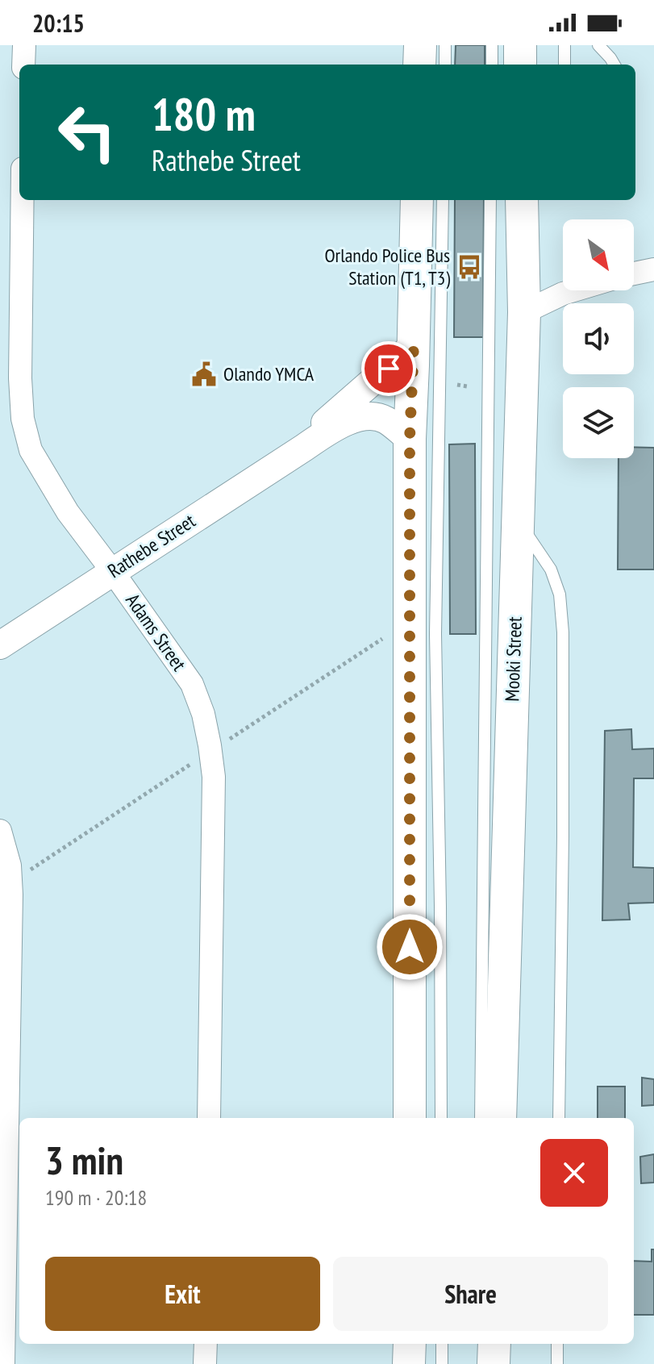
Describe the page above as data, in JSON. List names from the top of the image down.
{
  "streets": {
    "main road": ["Mooki Street"],
    "street": ["Rathebe Street", "Adams Street"]
  },
  "crossings": [
    ["Rathebe Street", "Adams Street"]
  ],
  "places": {
    "bus stop": ["Orlando Police Bus Station (T1, T3)"],
    "public building": ["Olando YMCA"]
  },
  "north": "bottom right",
  "page": {
    "status": "20:15",
    "turn": ["180 m", "Rathebe Street"],
    "heading": ["3 min", "190 m · 20:18"],
    "buttons": ["Exit", "Share"]
  }
}
